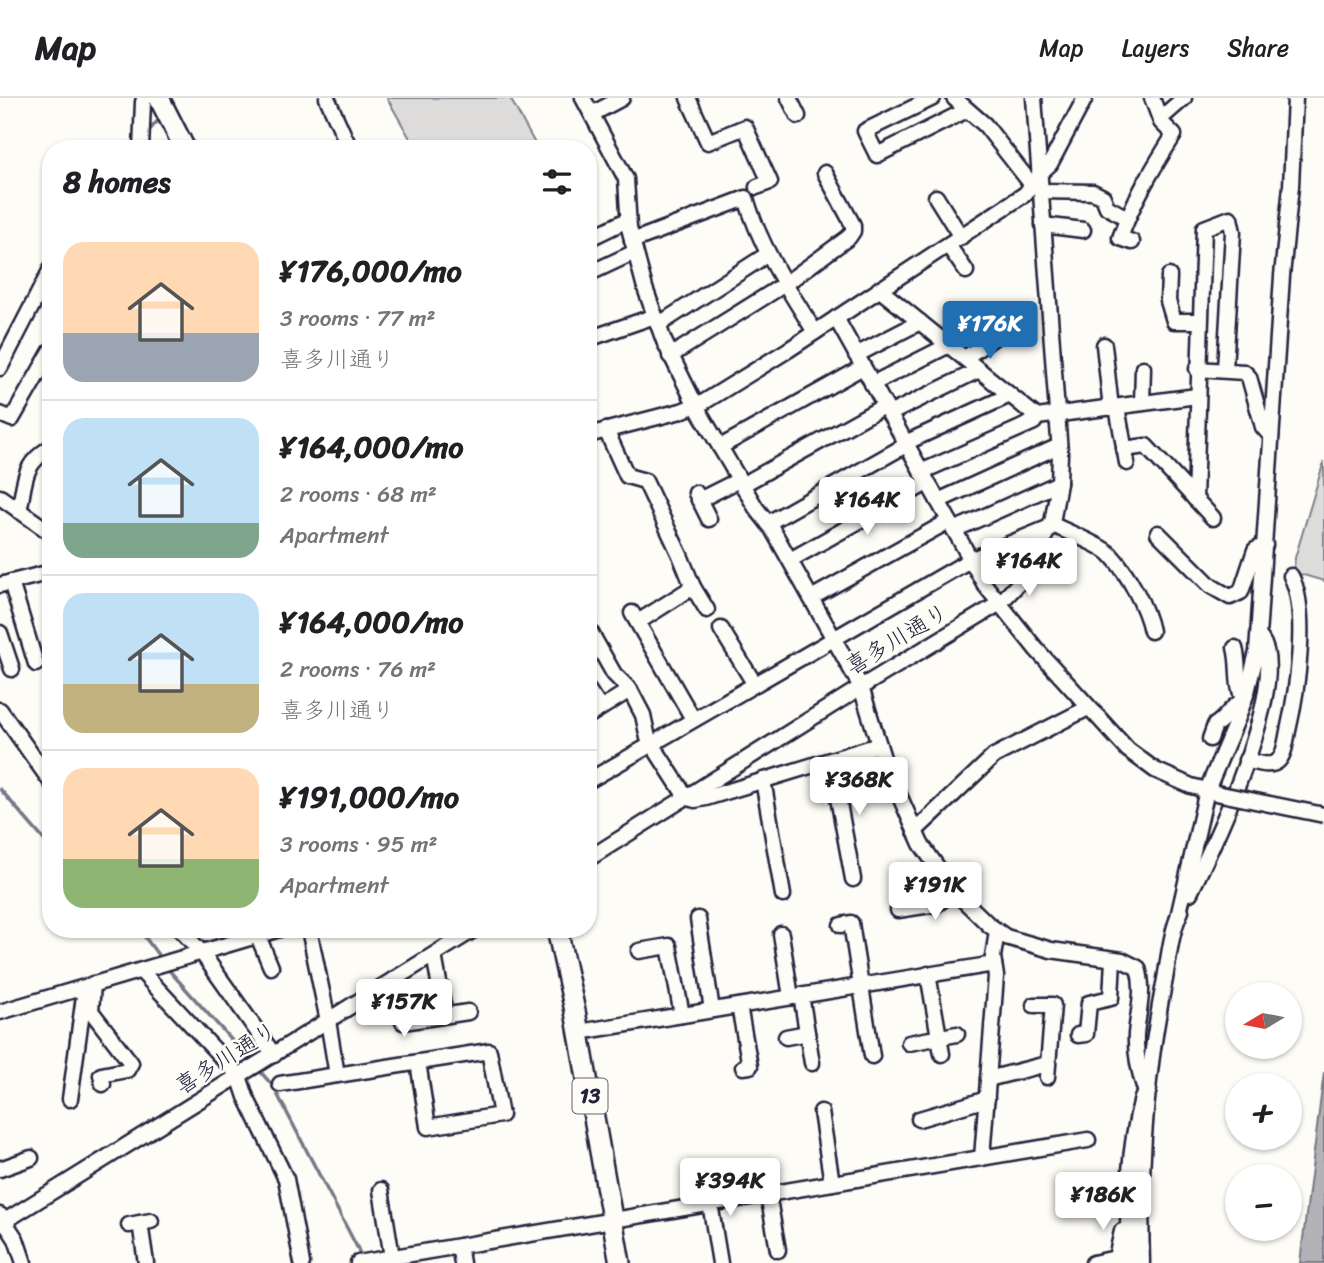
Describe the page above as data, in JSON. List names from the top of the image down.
{
  "streets": {
    "main road": ["13"],
    "street": ["喜多川通り"]
  },
  "north": "left",
  "page": {
    "header": "Map",
    "nav": ["Map", "Layers", "Share"],
    "heading": "8 homes",
    "list": [
      {
        "name": "¥176,000/mo",
        "note": "3 rooms · 77 m² · 喜多川通り"
      },
      {
        "name": "¥164,000/mo",
        "note": "2 rooms · 68 m² · Apartment"
      },
      {
        "name": "¥164,000/mo",
        "note": "2 rooms · 76 m² · 喜多川通り"
      },
      {
        "name": "¥191,000/mo",
        "note": "3 rooms · 95 m² · Apartment"
      }
    ],
    "price": [
      "¥176K",
      "¥164K",
      "¥164K",
      "¥368K",
      "¥191K",
      "¥157K",
      "¥394K",
      "¥186K"
    ],
    "map_buttons": ["+", "−"]
  }
}
